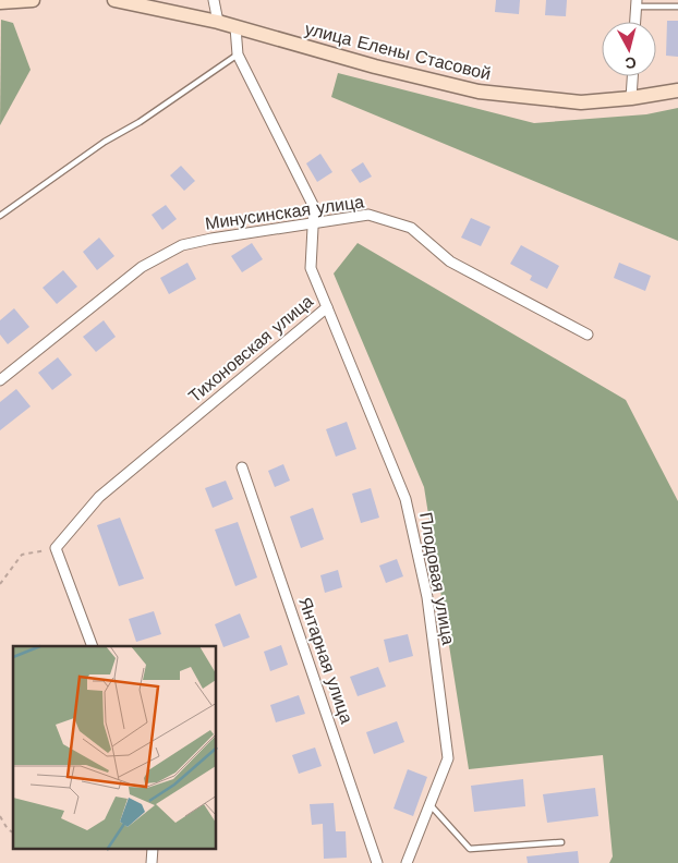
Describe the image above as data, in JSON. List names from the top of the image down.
{
  "streets": {
    "main road": ["улица Елены Стасовой"],
    "street": [
      "Минусинская улица",
      "Тихоновская улица",
      "Плодовая улица",
      "Янтарная улица"
    ]
  },
  "crossings": [
    ["улица Елены Стасовой", "Тихоновская улица"],
    ["Минусинская улица", "Тихоновская улица"],
    ["Тихоновская улица", "Плодовая улица"]
  ],
  "north": "bottom"
}
